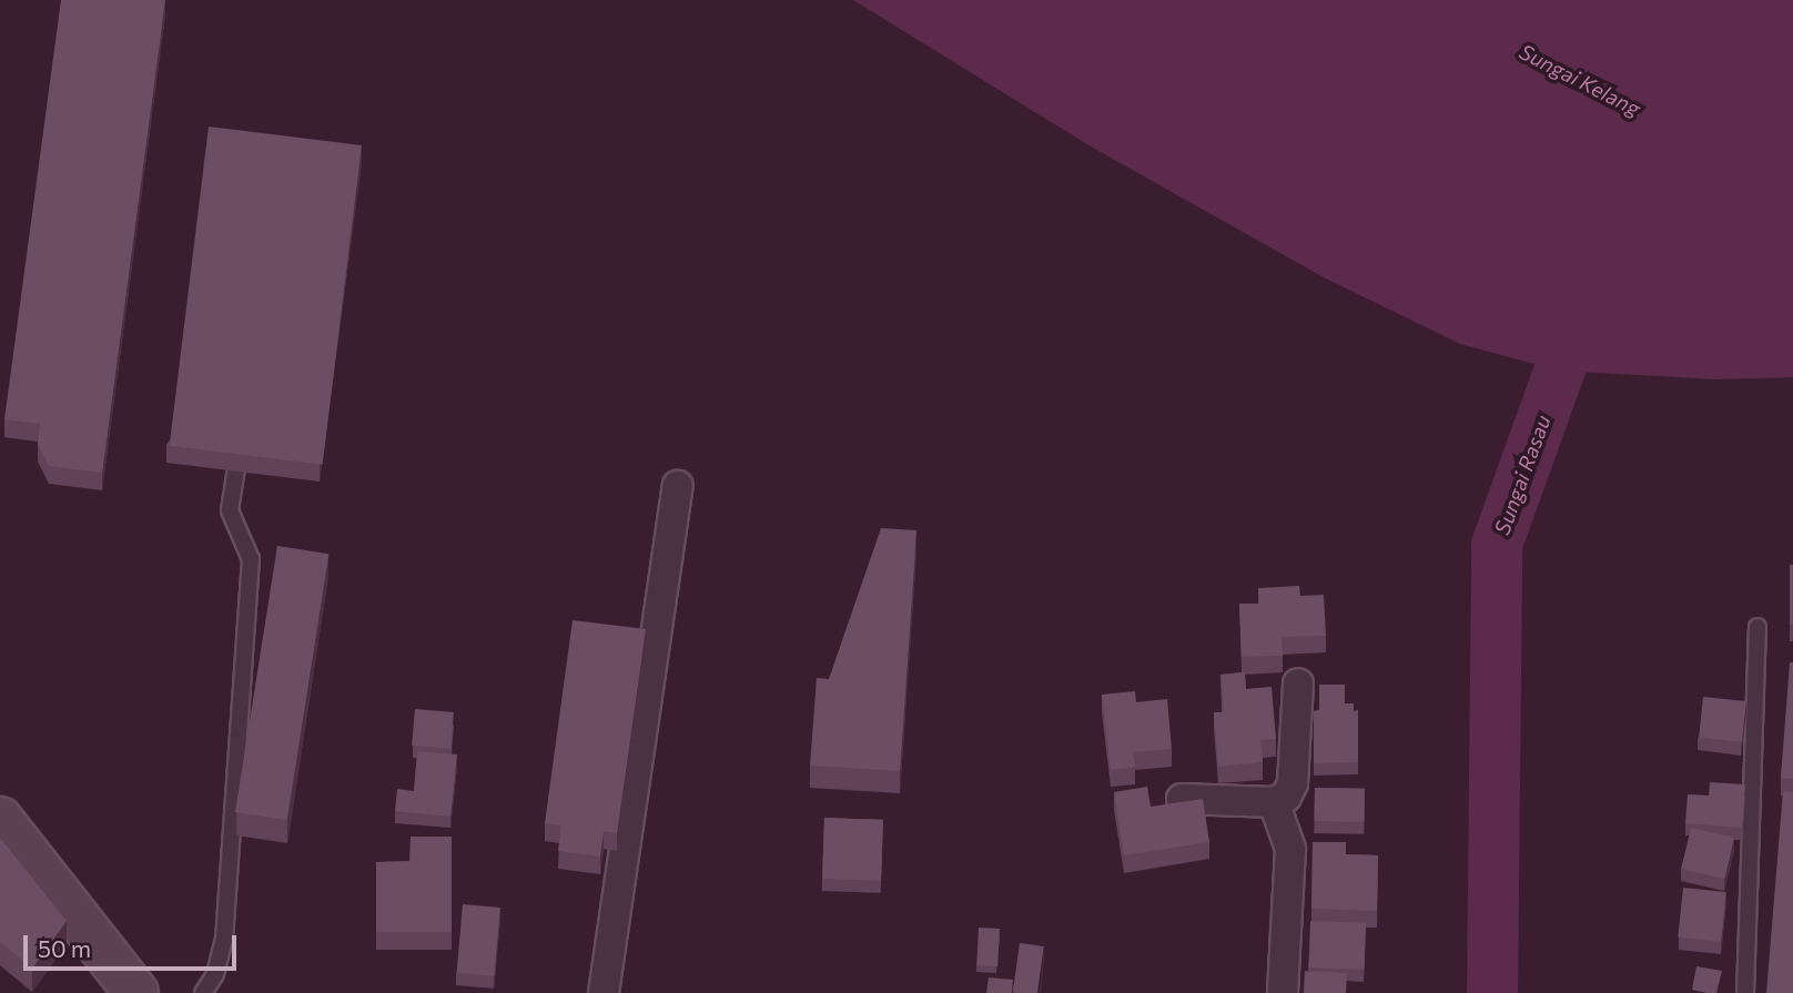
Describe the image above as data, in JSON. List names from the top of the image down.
{
  "water": ["Sungai Kelang", "Sungai Rasau"],
  "scale_bar": "50 m"
}
